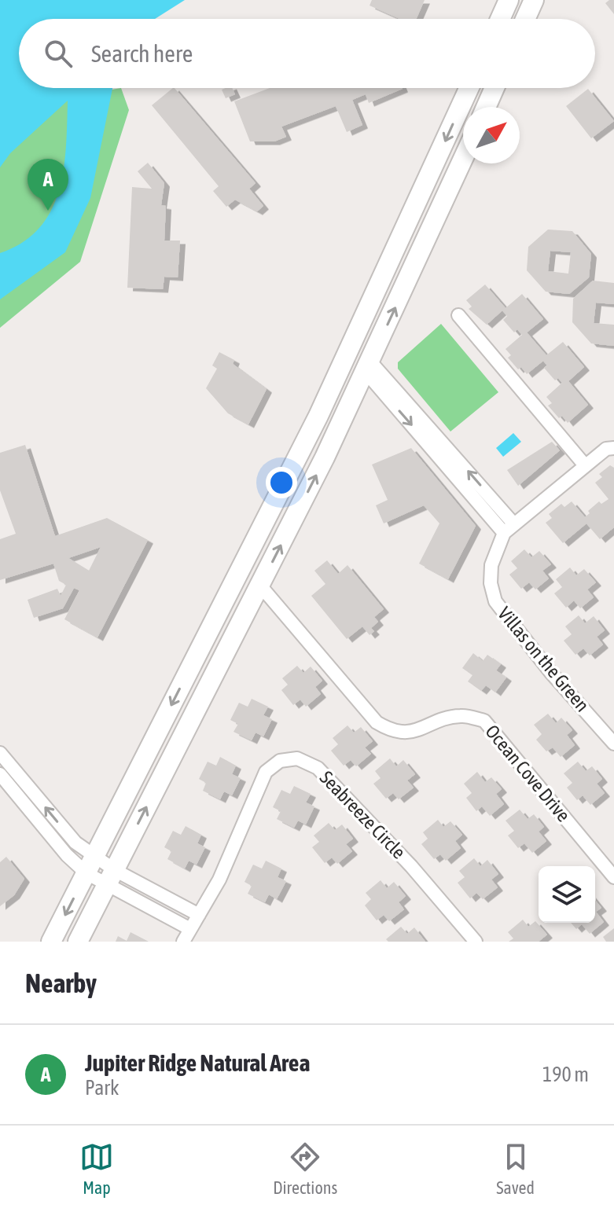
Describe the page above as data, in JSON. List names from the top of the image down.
{
  "streets": {
    "street": ["Villas on the Green", "Ocean Cove Drive", "Seabreeze Circle"]
  },
  "north": "top right",
  "page": {
    "search": "Search here",
    "pins": "A",
    "heading": "Nearby",
    "list": [
      {
        "mark": "A",
        "name": "Jupiter Ridge Natural Area",
        "note": "Park",
        "value": "190 m"
      }
    ],
    "nav": ["Map", "Directions", "Saved"]
  }
}
